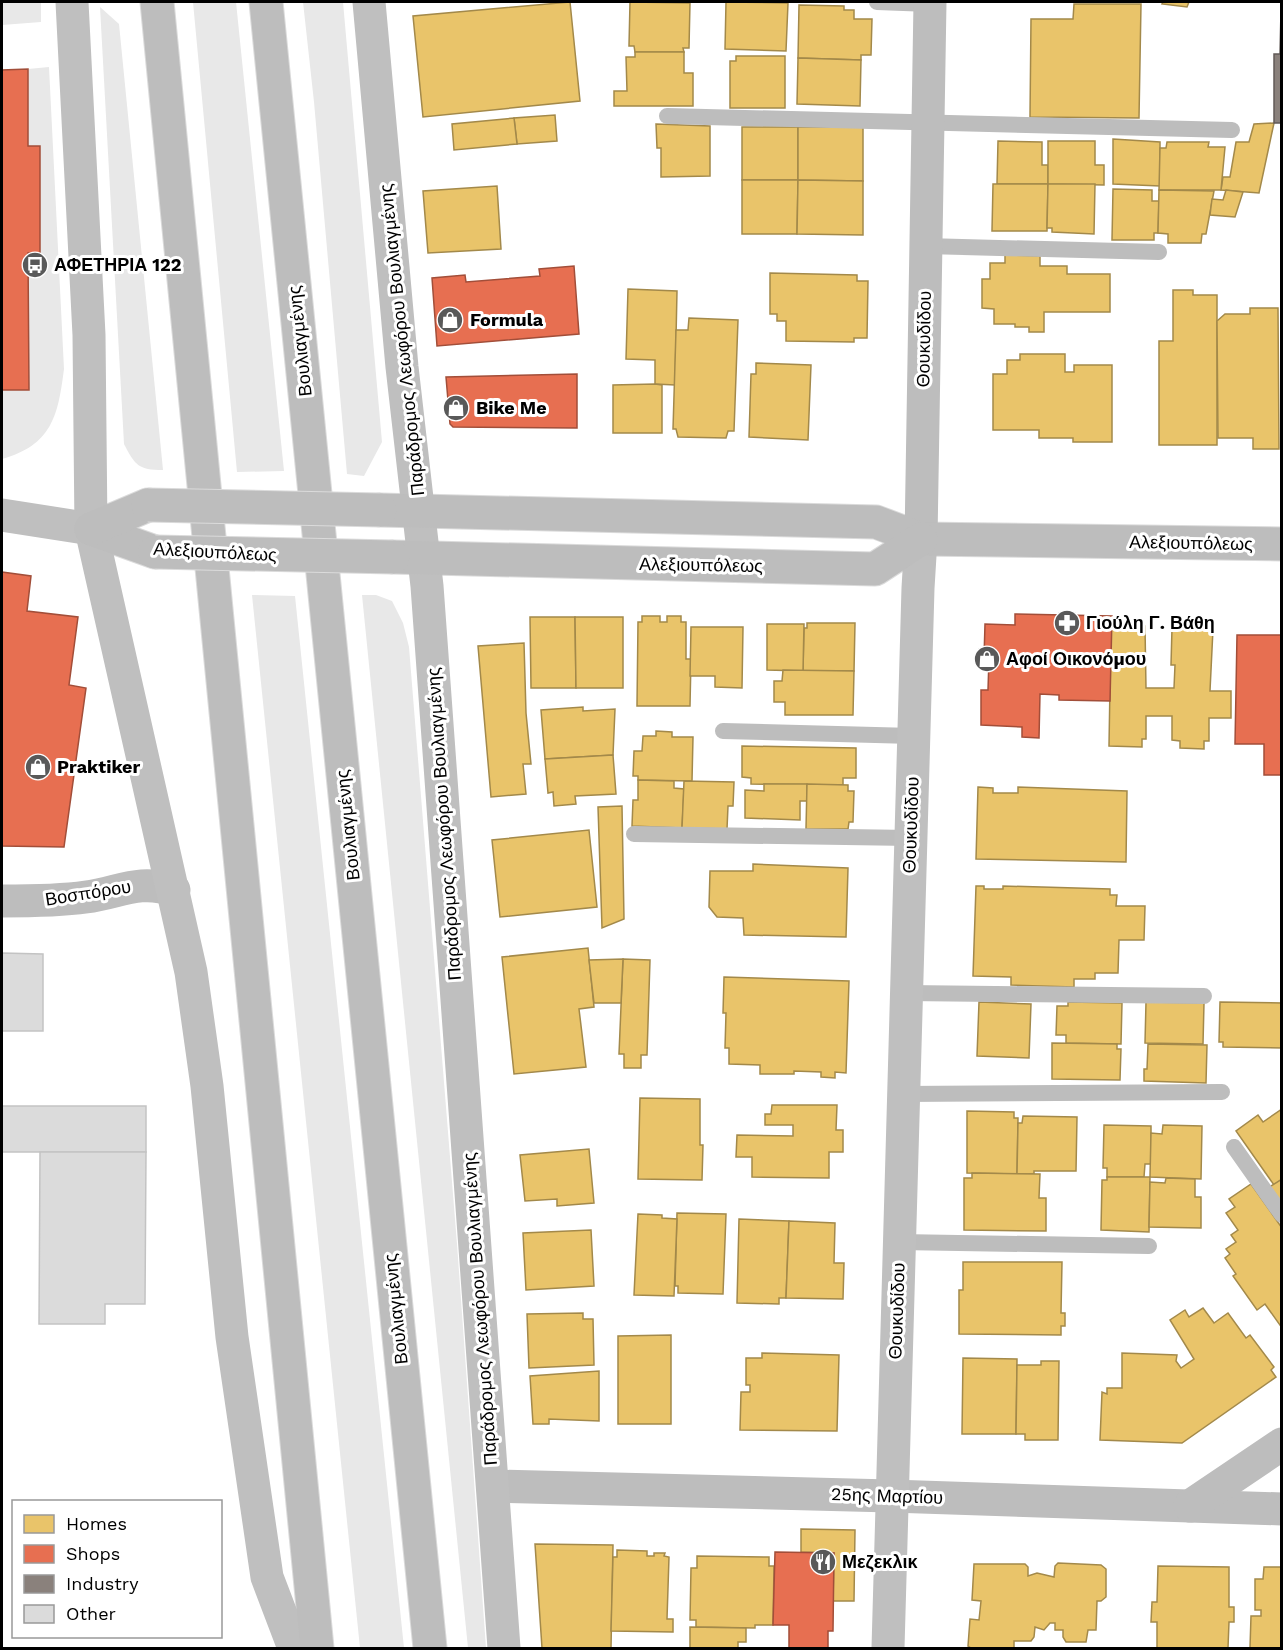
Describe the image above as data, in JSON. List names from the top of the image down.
{
  "streets": {
    "main road": [
      "Θουκυδίδου",
      "Παράδρομος Λεωφόρου Βουλιαγμένης",
      "Βουλιαγμένης",
      "Αλεξιουπόλεως",
      "Βοσπόρου",
      "25ης Μαρτίου"
    ]
  },
  "crossings": [
    ["Θουκυδίδου", "Αλεξιουπόλεως"],
    ["Θουκυδίδου", "25ης Μαρτίου"],
    ["Παράδρομος Λεωφόρου Βουλιαγμένης", "Αλεξιουπόλεως"],
    ["Παράδρομος Λεωφόρου Βουλιαγμένης", "25ης Μαρτίου"]
  ],
  "places": {
    "bus stop": ["ΑΦΕΤΗΡΙΑ 122"],
    "shop": [
      "Formula",
      "Bike Me",
      "Αφοί Οικονόμου",
      "Praktiker"
    ],
    "pharmacy": ["Γιούλη Γ. Βάθη"],
    "restaurant": ["Μεζεκλικ"]
  },
  "legend": [
    "Homes",
    "Shops",
    "Industry",
    "Other"
  ]
}
